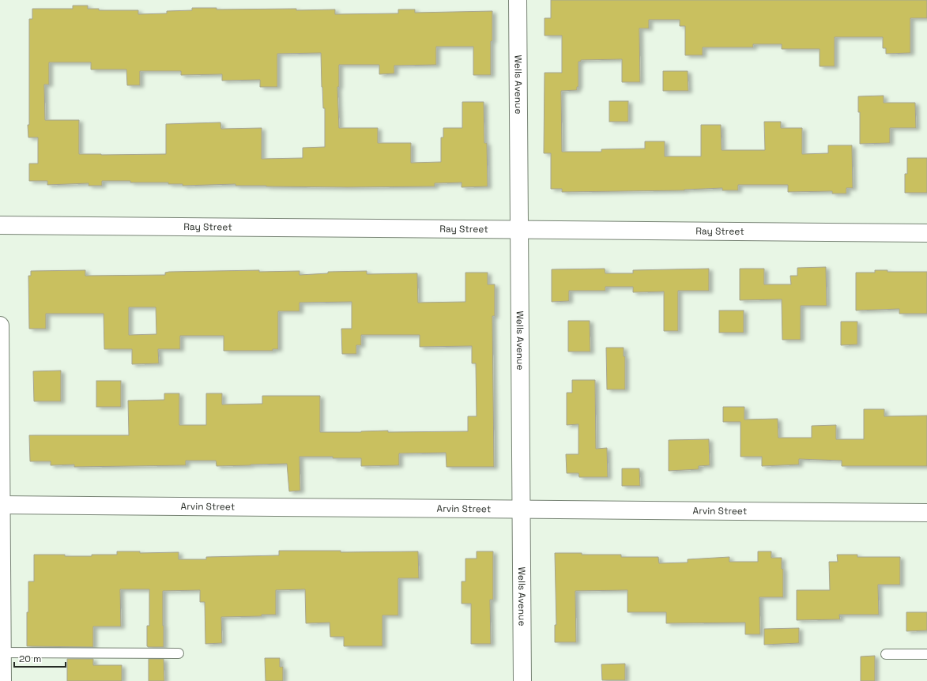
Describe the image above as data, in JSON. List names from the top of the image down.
{
  "streets": {
    "street": ["Wells Avenue", "Ray Street", "Arvin Street"]
  },
  "crossings": [
    ["Wells Avenue", "Ray Street"],
    ["Wells Avenue", "Arvin Street"]
  ],
  "scale_bar": "20 m"
}
